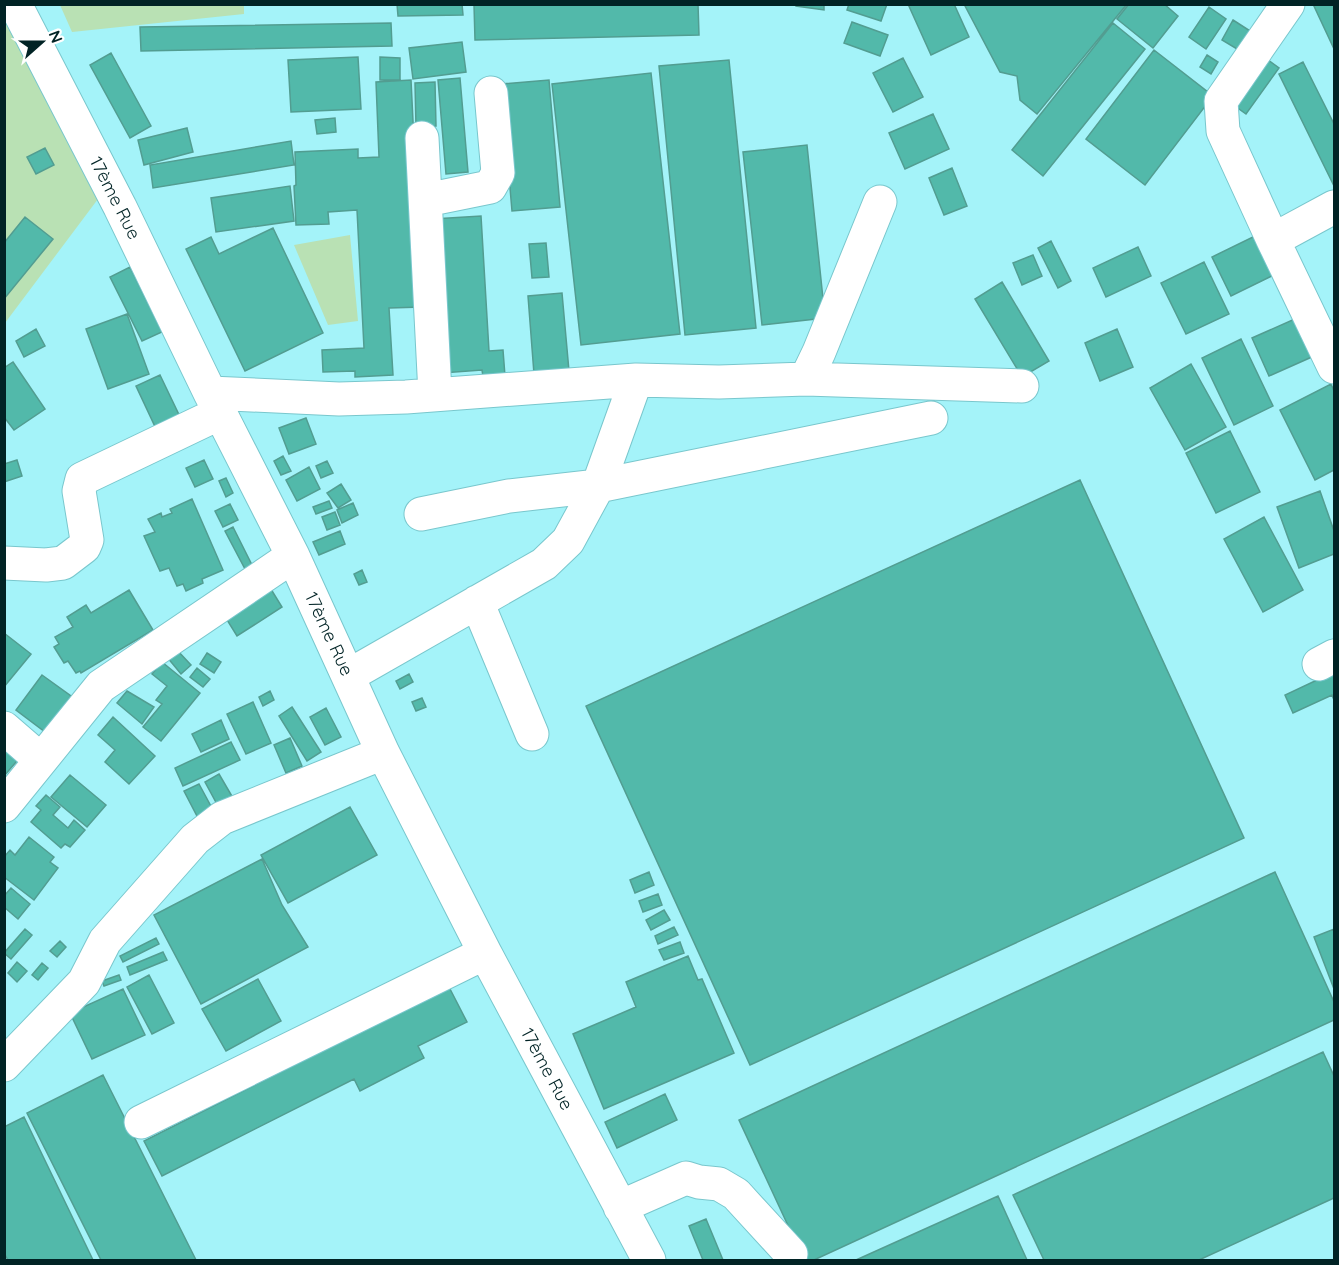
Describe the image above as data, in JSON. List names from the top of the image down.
{
  "streets": {
    "street": ["17ème Rue"]
  },
  "north": "right"
}
